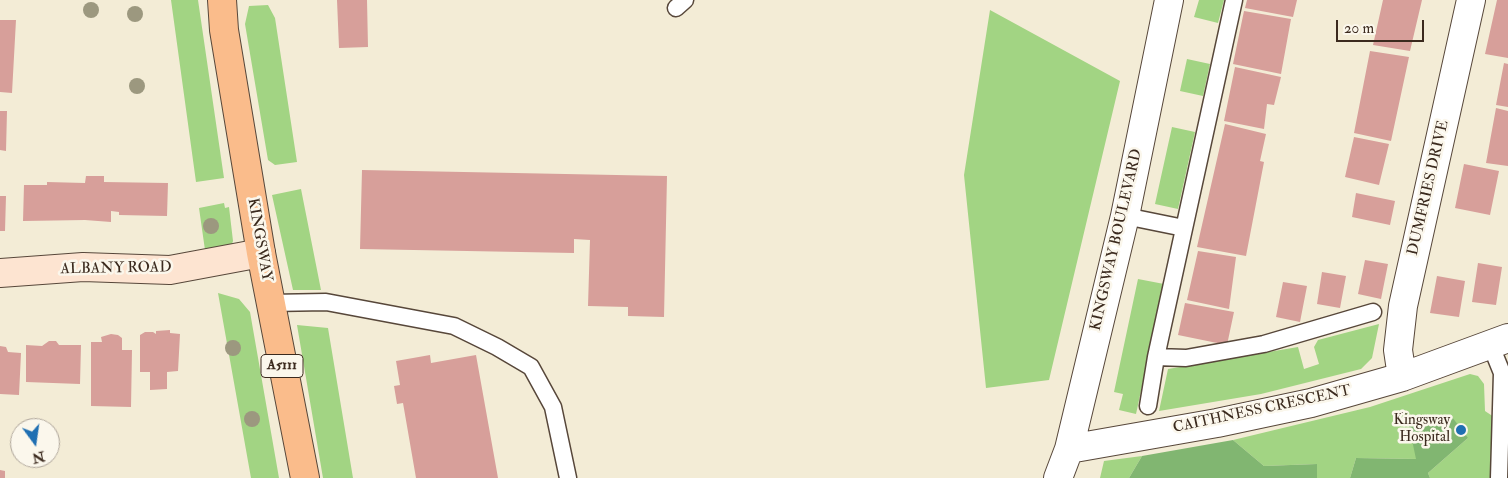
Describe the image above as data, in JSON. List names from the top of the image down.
{
  "streets": {
    "highway": ["KINGSWAY", "A5111"],
    "street": [
      "DUMFRIES DRIVE",
      "KINGSWAY BOULEVARD",
      "ALBANY ROAD",
      "CAITHNESS CRESCENT"
    ]
  },
  "crossings": [
    ["DUMFRIES DRIVE", "CAITHNESS CRESCENT"],
    ["KINGSWAY", "ALBANY ROAD"],
    ["KINGSWAY BOULEVARD", "CAITHNESS CRESCENT"]
  ],
  "places": ["Kingsway Hospital"],
  "scale_bar": "20 m",
  "north": "bottom"
}
